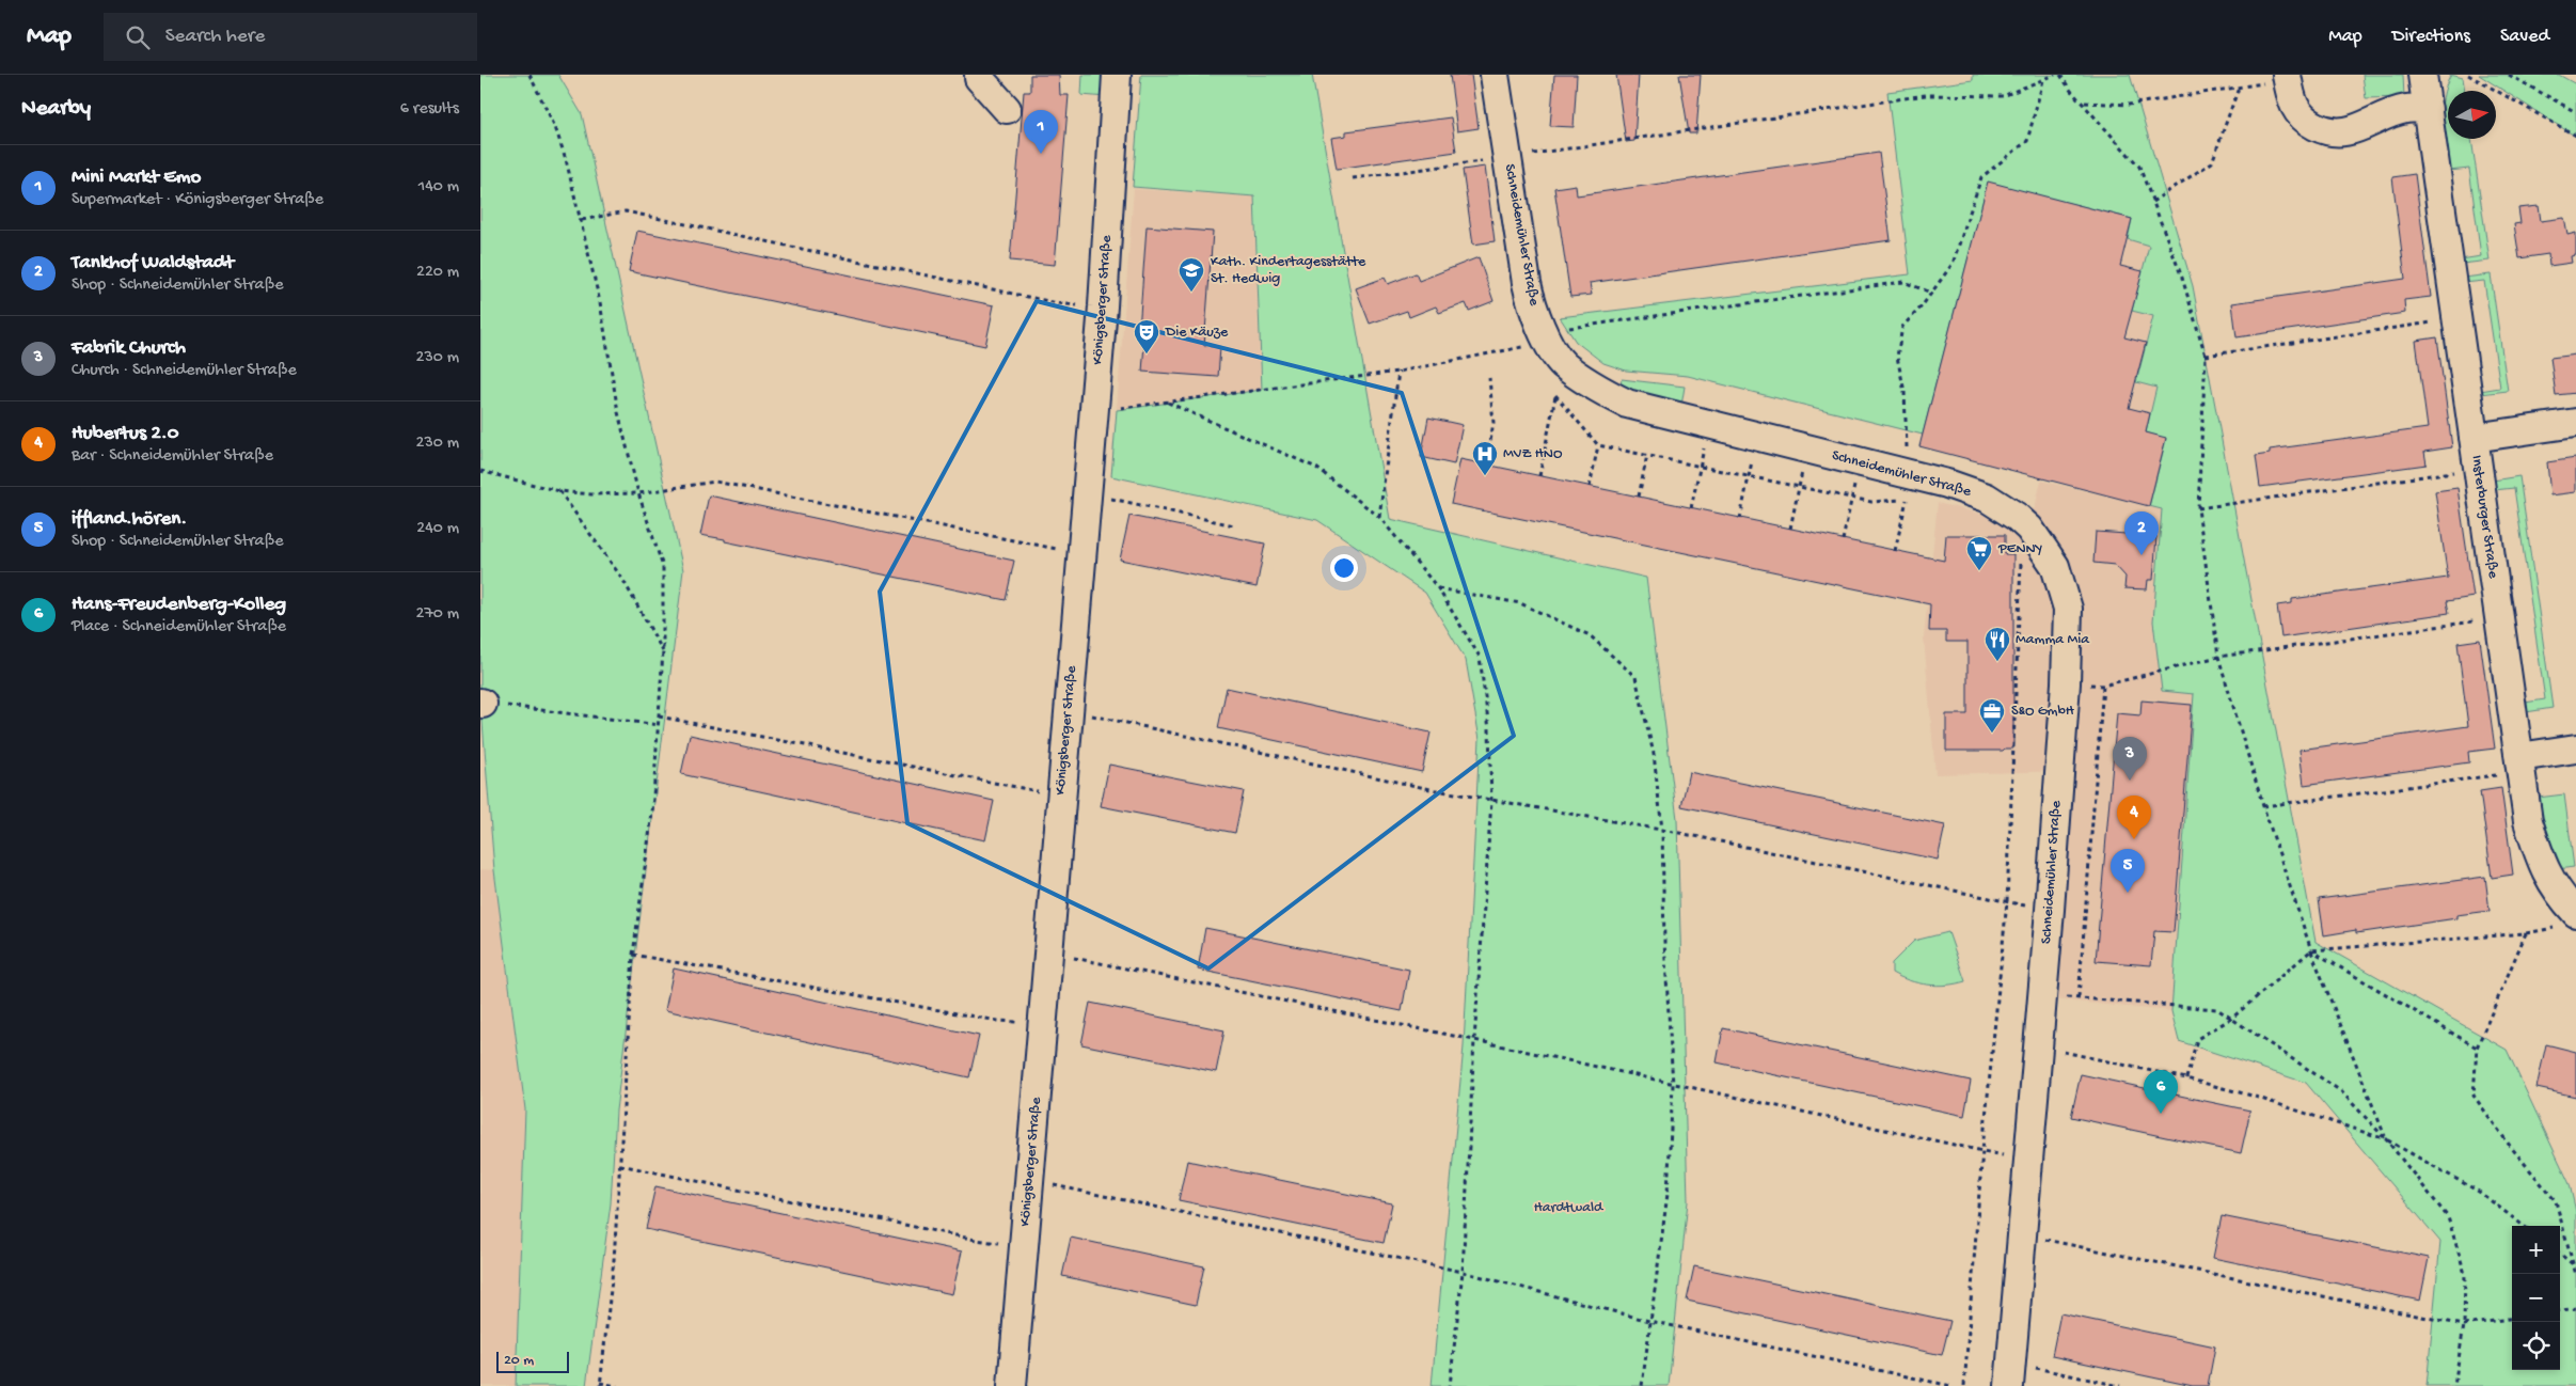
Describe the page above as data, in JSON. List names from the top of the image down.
{
  "streets": {
    "street": ["Schneidemühler Straße", "Königsberger Straße", "Insterburger Straße"]
  },
  "parks": ["Hardtwald"],
  "places": {
    "school or university": ["Kath. Kindertagesstätte St. Hedwig"],
    "theatre": ["Die Käuze"],
    "hospital": ["MVZ HNO"],
    "supermarket": ["PENNY"],
    "restaurant": ["Mamma Mia"],
    "office": ["S&O GmbH"]
  },
  "scale_bar": "20 m",
  "north": "right",
  "page": {
    "header": "Map",
    "search": "Search here",
    "nav": ["Map", "Directions", "Saved"],
    "heading": ["Nearby", "6 results"],
    "pins": [
      "1",
      "2",
      "3",
      "4",
      "5",
      "6"
    ],
    "list": [
      {
        "mark": "1",
        "name": "Mini Markt Emo",
        "note": "Supermarket · Königsberger Straße",
        "value": "140 m"
      },
      {
        "mark": "2",
        "name": "Tankhof Waldstadt",
        "note": "Shop · Schneidemühler Straße",
        "value": "220 m"
      },
      {
        "mark": "3",
        "name": "Fabrik Church",
        "note": "Church · Schneidemühler Straße",
        "value": "230 m"
      },
      {
        "mark": "4",
        "name": "Hubertus 2.0",
        "note": "Bar · Schneidemühler Straße",
        "value": "230 m"
      },
      {
        "mark": "5",
        "name": "iffland.hören.",
        "note": "Shop · Schneidemühler Straße",
        "value": "240 m"
      },
      {
        "mark": "6",
        "name": "Hans-Freudenberg-Kolleg",
        "note": "Place · Schneidemühler Straße",
        "value": "270 m"
      }
    ],
    "map_buttons": ["+", "−"],
    "scale": "20 m"
  }
}
